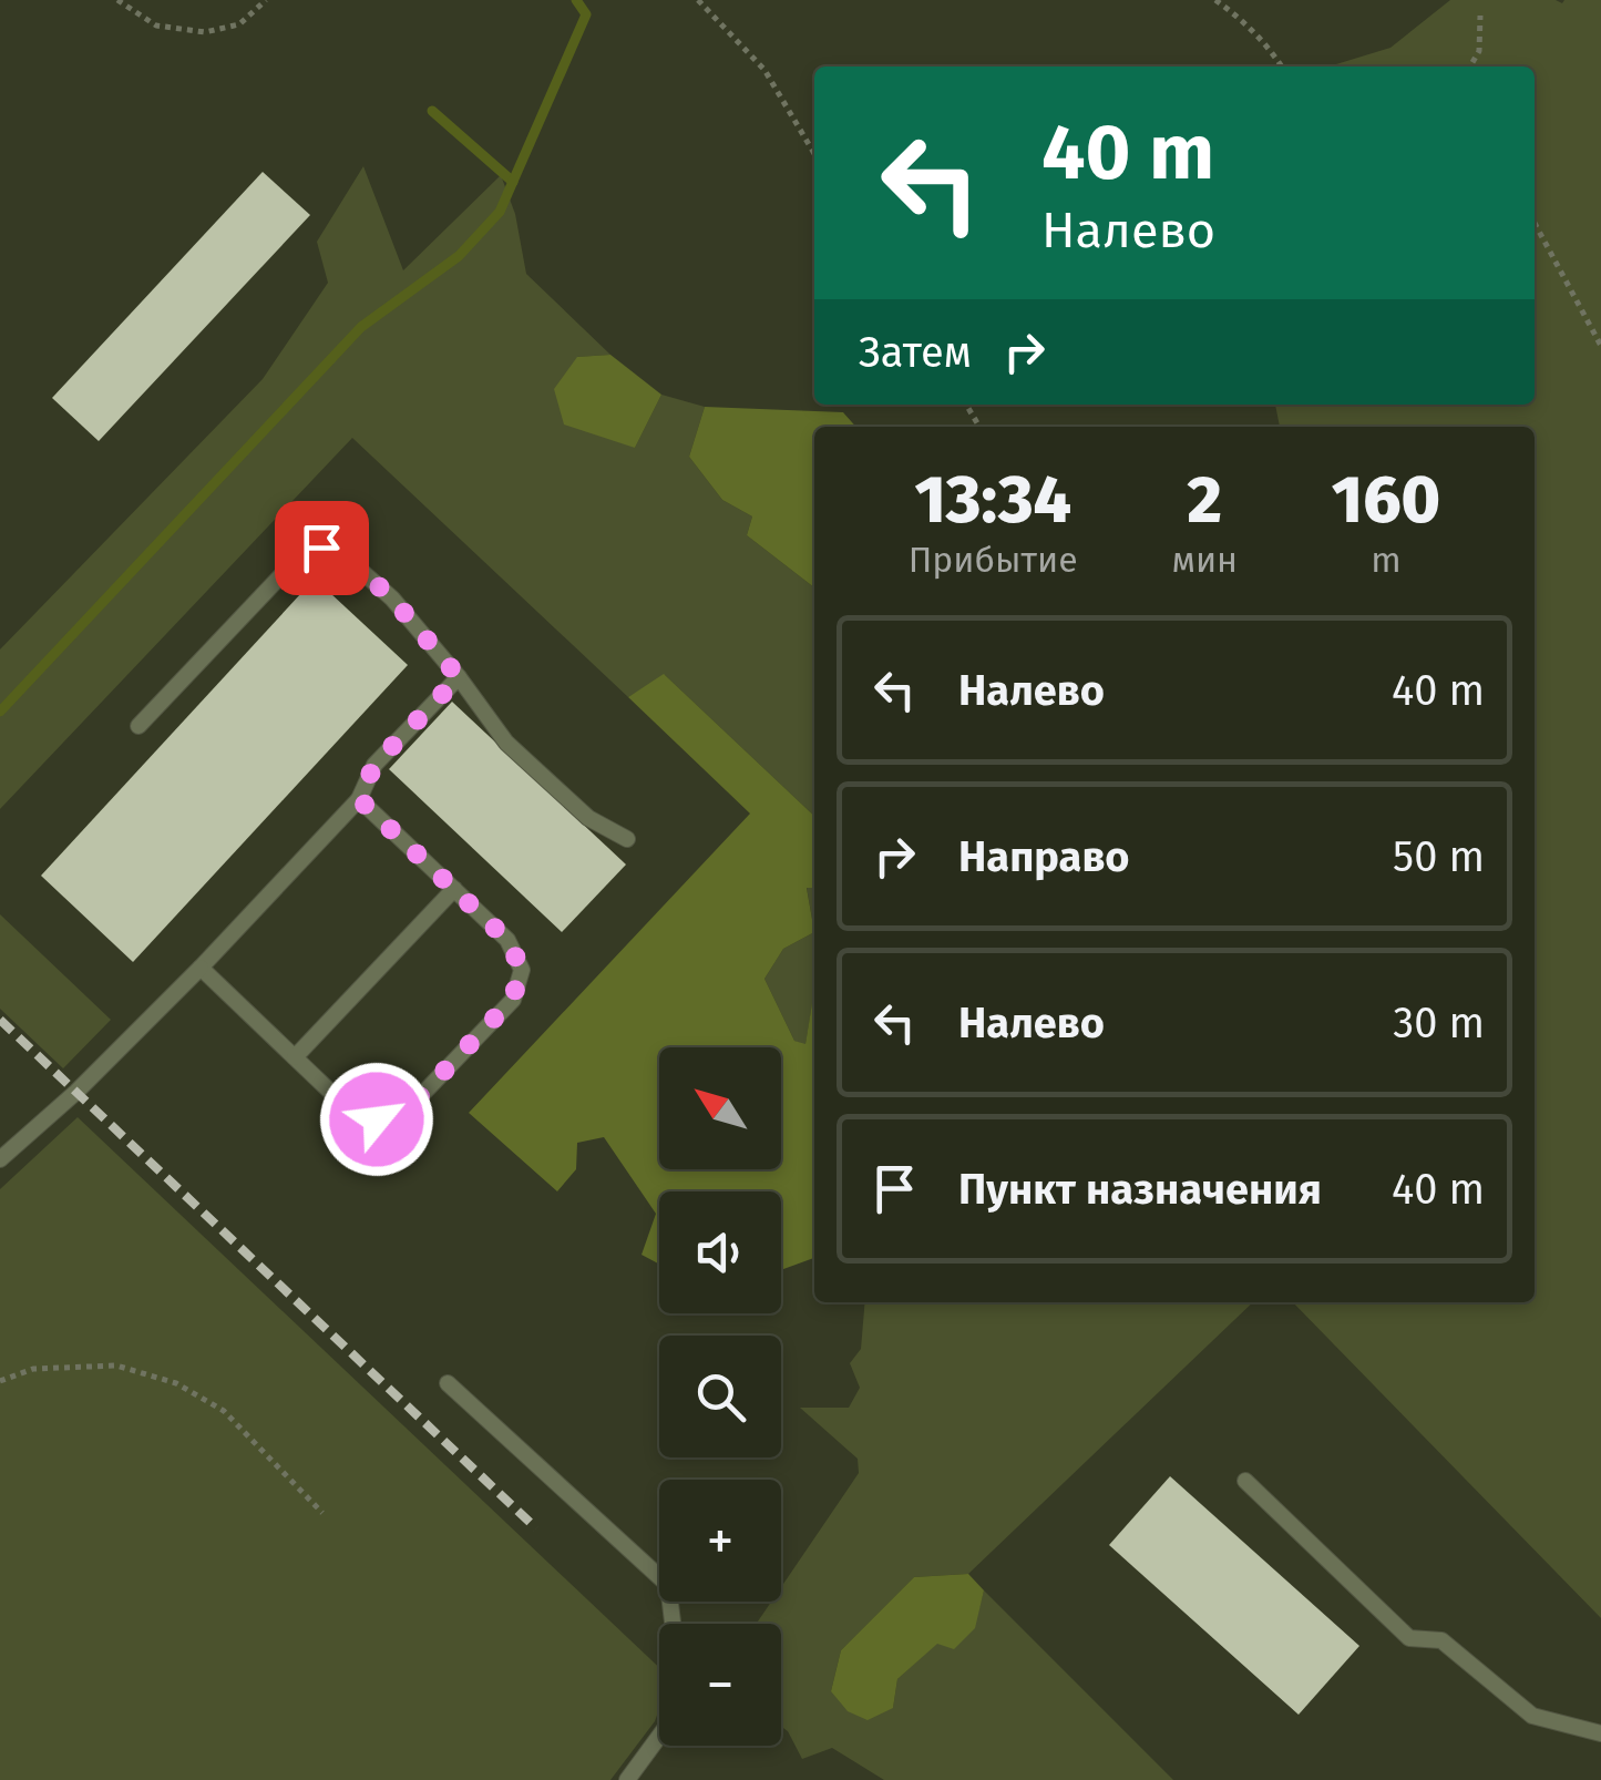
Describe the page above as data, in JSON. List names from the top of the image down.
{
  "north": "top left",
  "page": {
    "turn": ["40 m", "Налево"],
    "then": "Затем",
    "eta": [
      "13:34",
      "Прибытие",
      "2",
      "мин",
      "160",
      "m"
    ],
    "list": [
      {
        "name": "Налево",
        "value": "40 m"
      },
      {
        "name": "Направо",
        "value": "50 m"
      },
      {
        "name": "Налево",
        "value": "30 m"
      },
      {
        "name": "Пункт назначения",
        "value": "40 m"
      }
    ],
    "map_buttons": ["+", "−"]
  }
}
